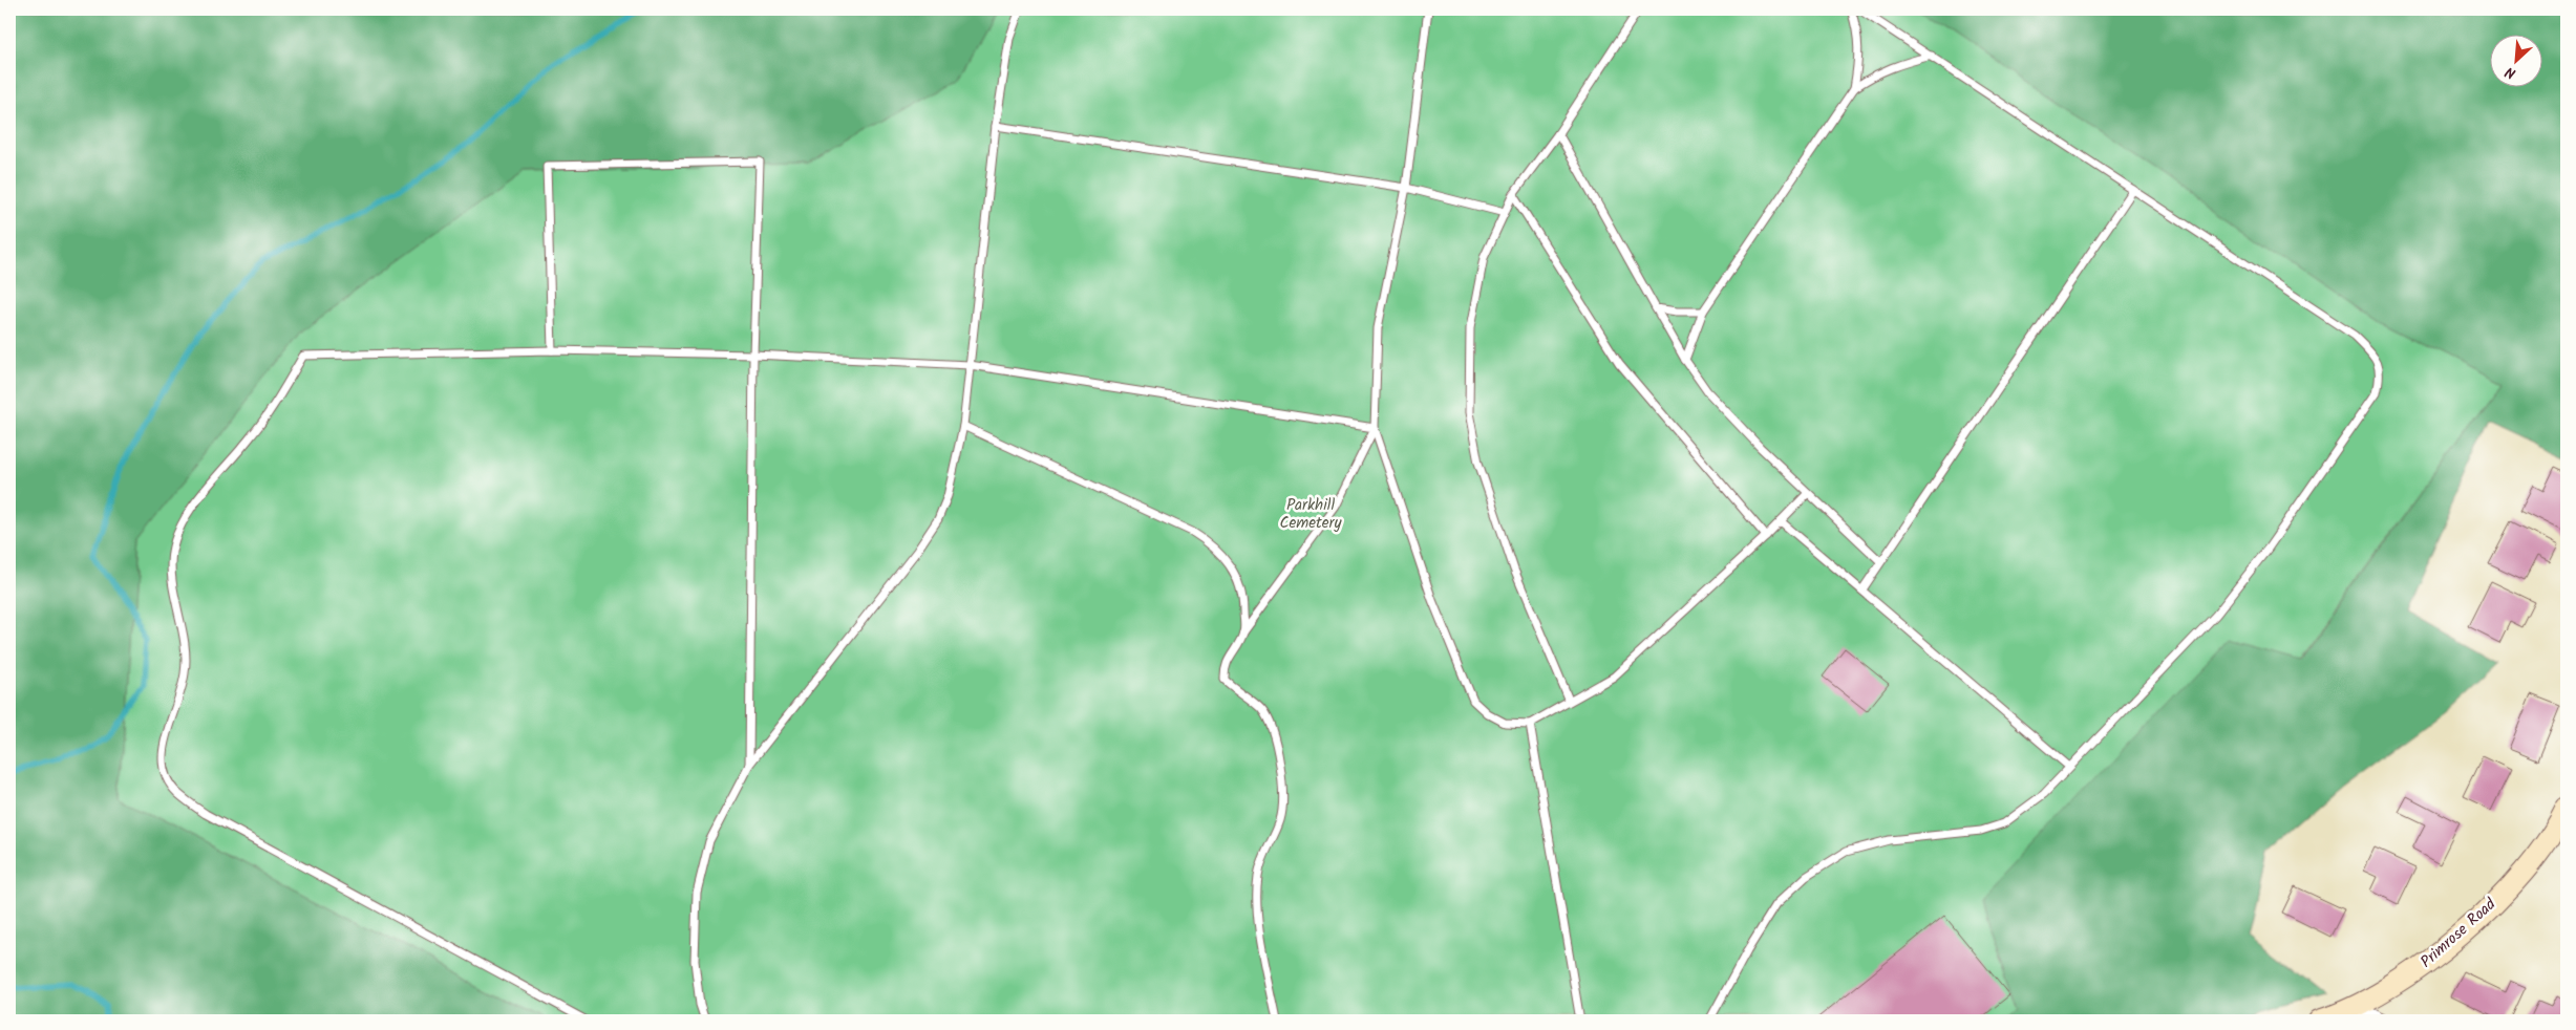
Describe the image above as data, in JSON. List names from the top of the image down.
{
  "streets": {
    "street": ["Primrose Road"]
  },
  "parks": ["Parkhill Cemetery"],
  "north": "bottom left"
}
